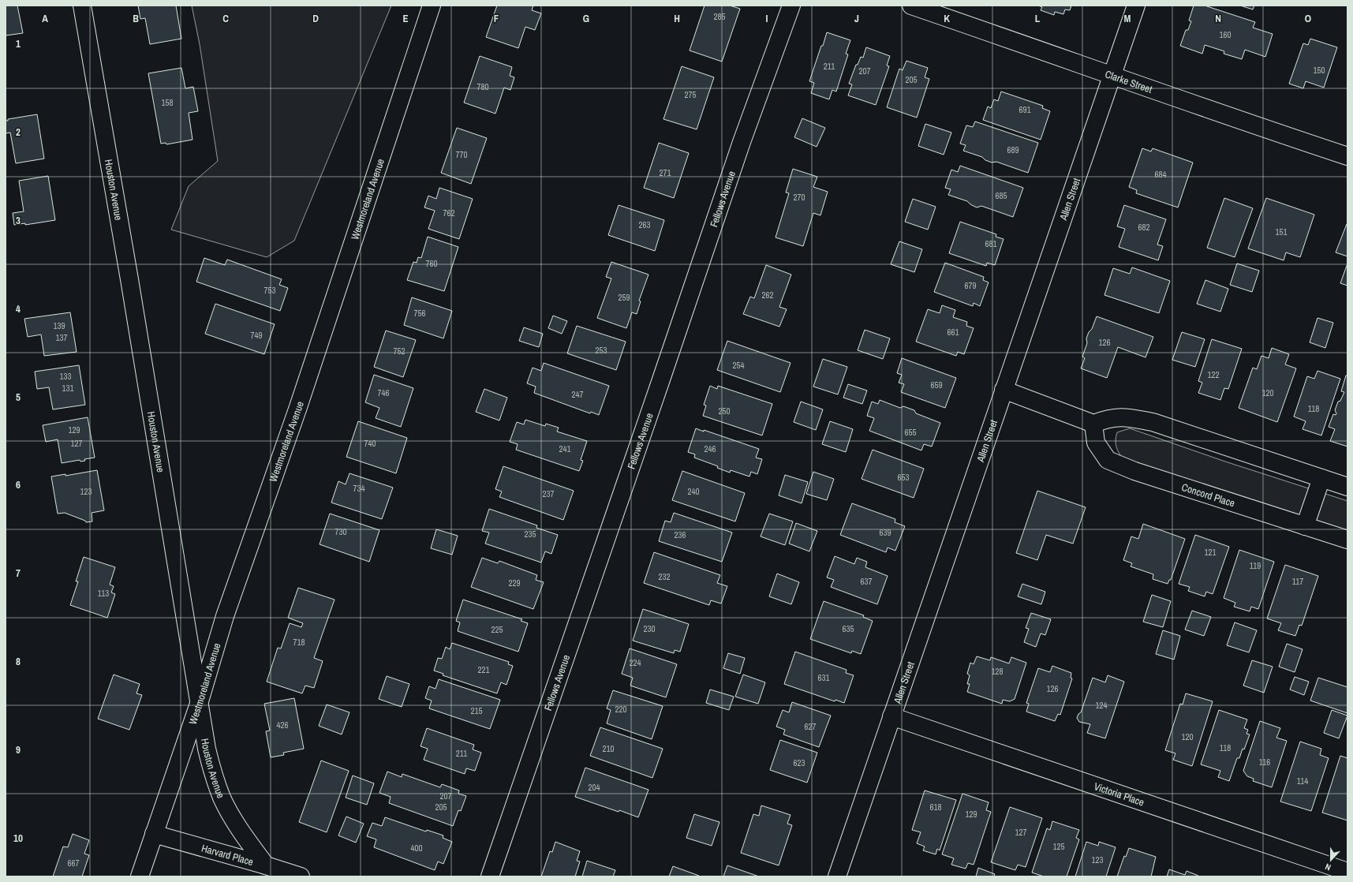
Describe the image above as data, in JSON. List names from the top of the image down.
{
  "streets": {
    "street": [
      "Clarke Street",
      "Houston Avenue",
      "Westmoreland Avenue",
      "Fellows Avenue",
      "Allen Street",
      "Concord Place",
      "Victoria Place",
      "Harvard Place"
    ]
  },
  "crossings": [
    ["Clarke Street", "Allen Street"],
    ["Houston Avenue", "Westmoreland Avenue"],
    ["Houston Avenue", "Harvard Place"],
    ["Westmoreland Avenue", "Harvard Place"],
    ["Allen Street", "Victoria Place"]
  ],
  "house_numbers": [
    "285",
    "160",
    "211",
    "150",
    "207",
    "205",
    "780",
    "275",
    "158",
    "691",
    "689",
    "770",
    "271",
    "684",
    "685",
    "270",
    "762",
    "263",
    "682",
    "151",
    "681",
    "760",
    "679",
    "753",
    "262",
    "259",
    "756",
    "139",
    "661",
    "749",
    "137",
    "126",
    "253",
    "752",
    "254",
    "122",
    "133",
    "659",
    "131",
    "746",
    "120",
    "247",
    "118",
    "250",
    "129",
    "655",
    "127",
    "740",
    "241",
    "246",
    "653",
    "734",
    "123",
    "240",
    "237",
    "730",
    "639",
    "235",
    "236",
    "121",
    "119",
    "232",
    "637",
    "117",
    "229",
    "113",
    "230",
    "635",
    "225",
    "718",
    "224",
    "221",
    "128",
    "631",
    "126",
    "124",
    "220",
    "215",
    "426",
    "627",
    "120",
    "118",
    "210",
    "211",
    "116",
    "623",
    "114",
    "204",
    "207",
    "205",
    "618",
    "129",
    "127",
    "125",
    "400",
    "123",
    "667"
  ],
  "north": "bottom",
  "grid": {
    "columns": [
      "A",
      "B",
      "C",
      "D",
      "E",
      "F",
      "G",
      "H",
      "I",
      "J",
      "K",
      "L",
      "M",
      "N",
      "O"
    ],
    "rows": [
      "1",
      "2",
      "3",
      "4",
      "5",
      "6",
      "7",
      "8",
      "9",
      "10"
    ]
  }
}
